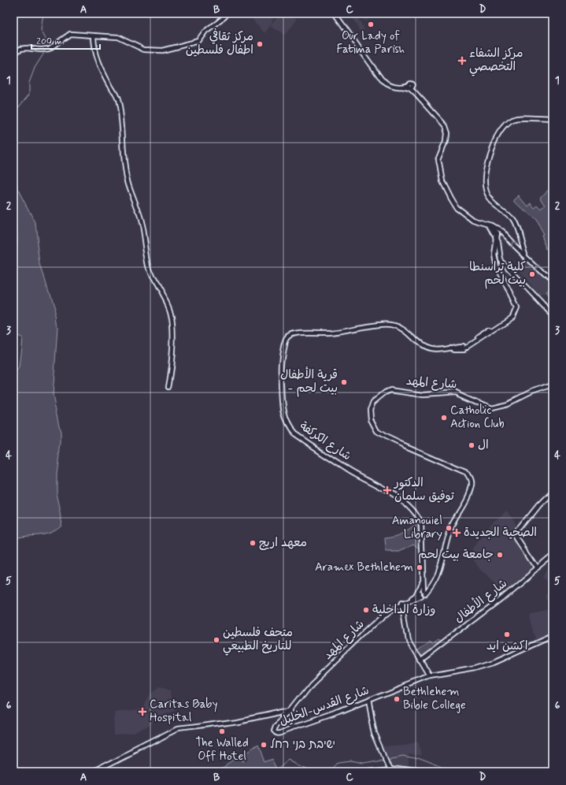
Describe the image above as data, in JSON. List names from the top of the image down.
{
  "streets": {
    "street": [
      "شارع المهد",
      "شارع الكركفة",
      "شارع الأطفال",
      "شارع القدس-الخليل"
    ]
  },
  "crossings": [
    ["شارع المهد", "شارع الكركفة"],
    ["شارع المهد", "شارع القدس-الخليل"]
  ],
  "places": {
    "other": [
      "Our Lady of Fatima Parish",
      "مركز ثقافي اطفال فلسطين",
      "كلية تراسنطا بيت لحم",
      "قرية الأطفال - بيت لحم",
      "Catholic Action Club",
      "ال",
      "Amanouiel Library",
      "معهد اريج",
      "جامعة بيت لحم",
      "Aramex Bethlehem",
      "وزارة الداخلية",
      "اكشن ايد",
      "متحف فلسطين للتاريخ الطبيعي",
      "Bethlehem Bible College",
      "The Walled Off Hotel",
      "ישיבת בני רחל"
    ],
    "health": [
      "مركز الشفاء التخصصي",
      "الدكتور توفيق سلمان",
      "الصحية الجديدة",
      "Caritas Baby Hospital"
    ]
  },
  "scale_bar": "200 m",
  "grid": {
    "columns": [
      "A",
      "B",
      "C",
      "D"
    ],
    "rows": [
      "1",
      "2",
      "3",
      "4",
      "5",
      "6"
    ]
  }
}
